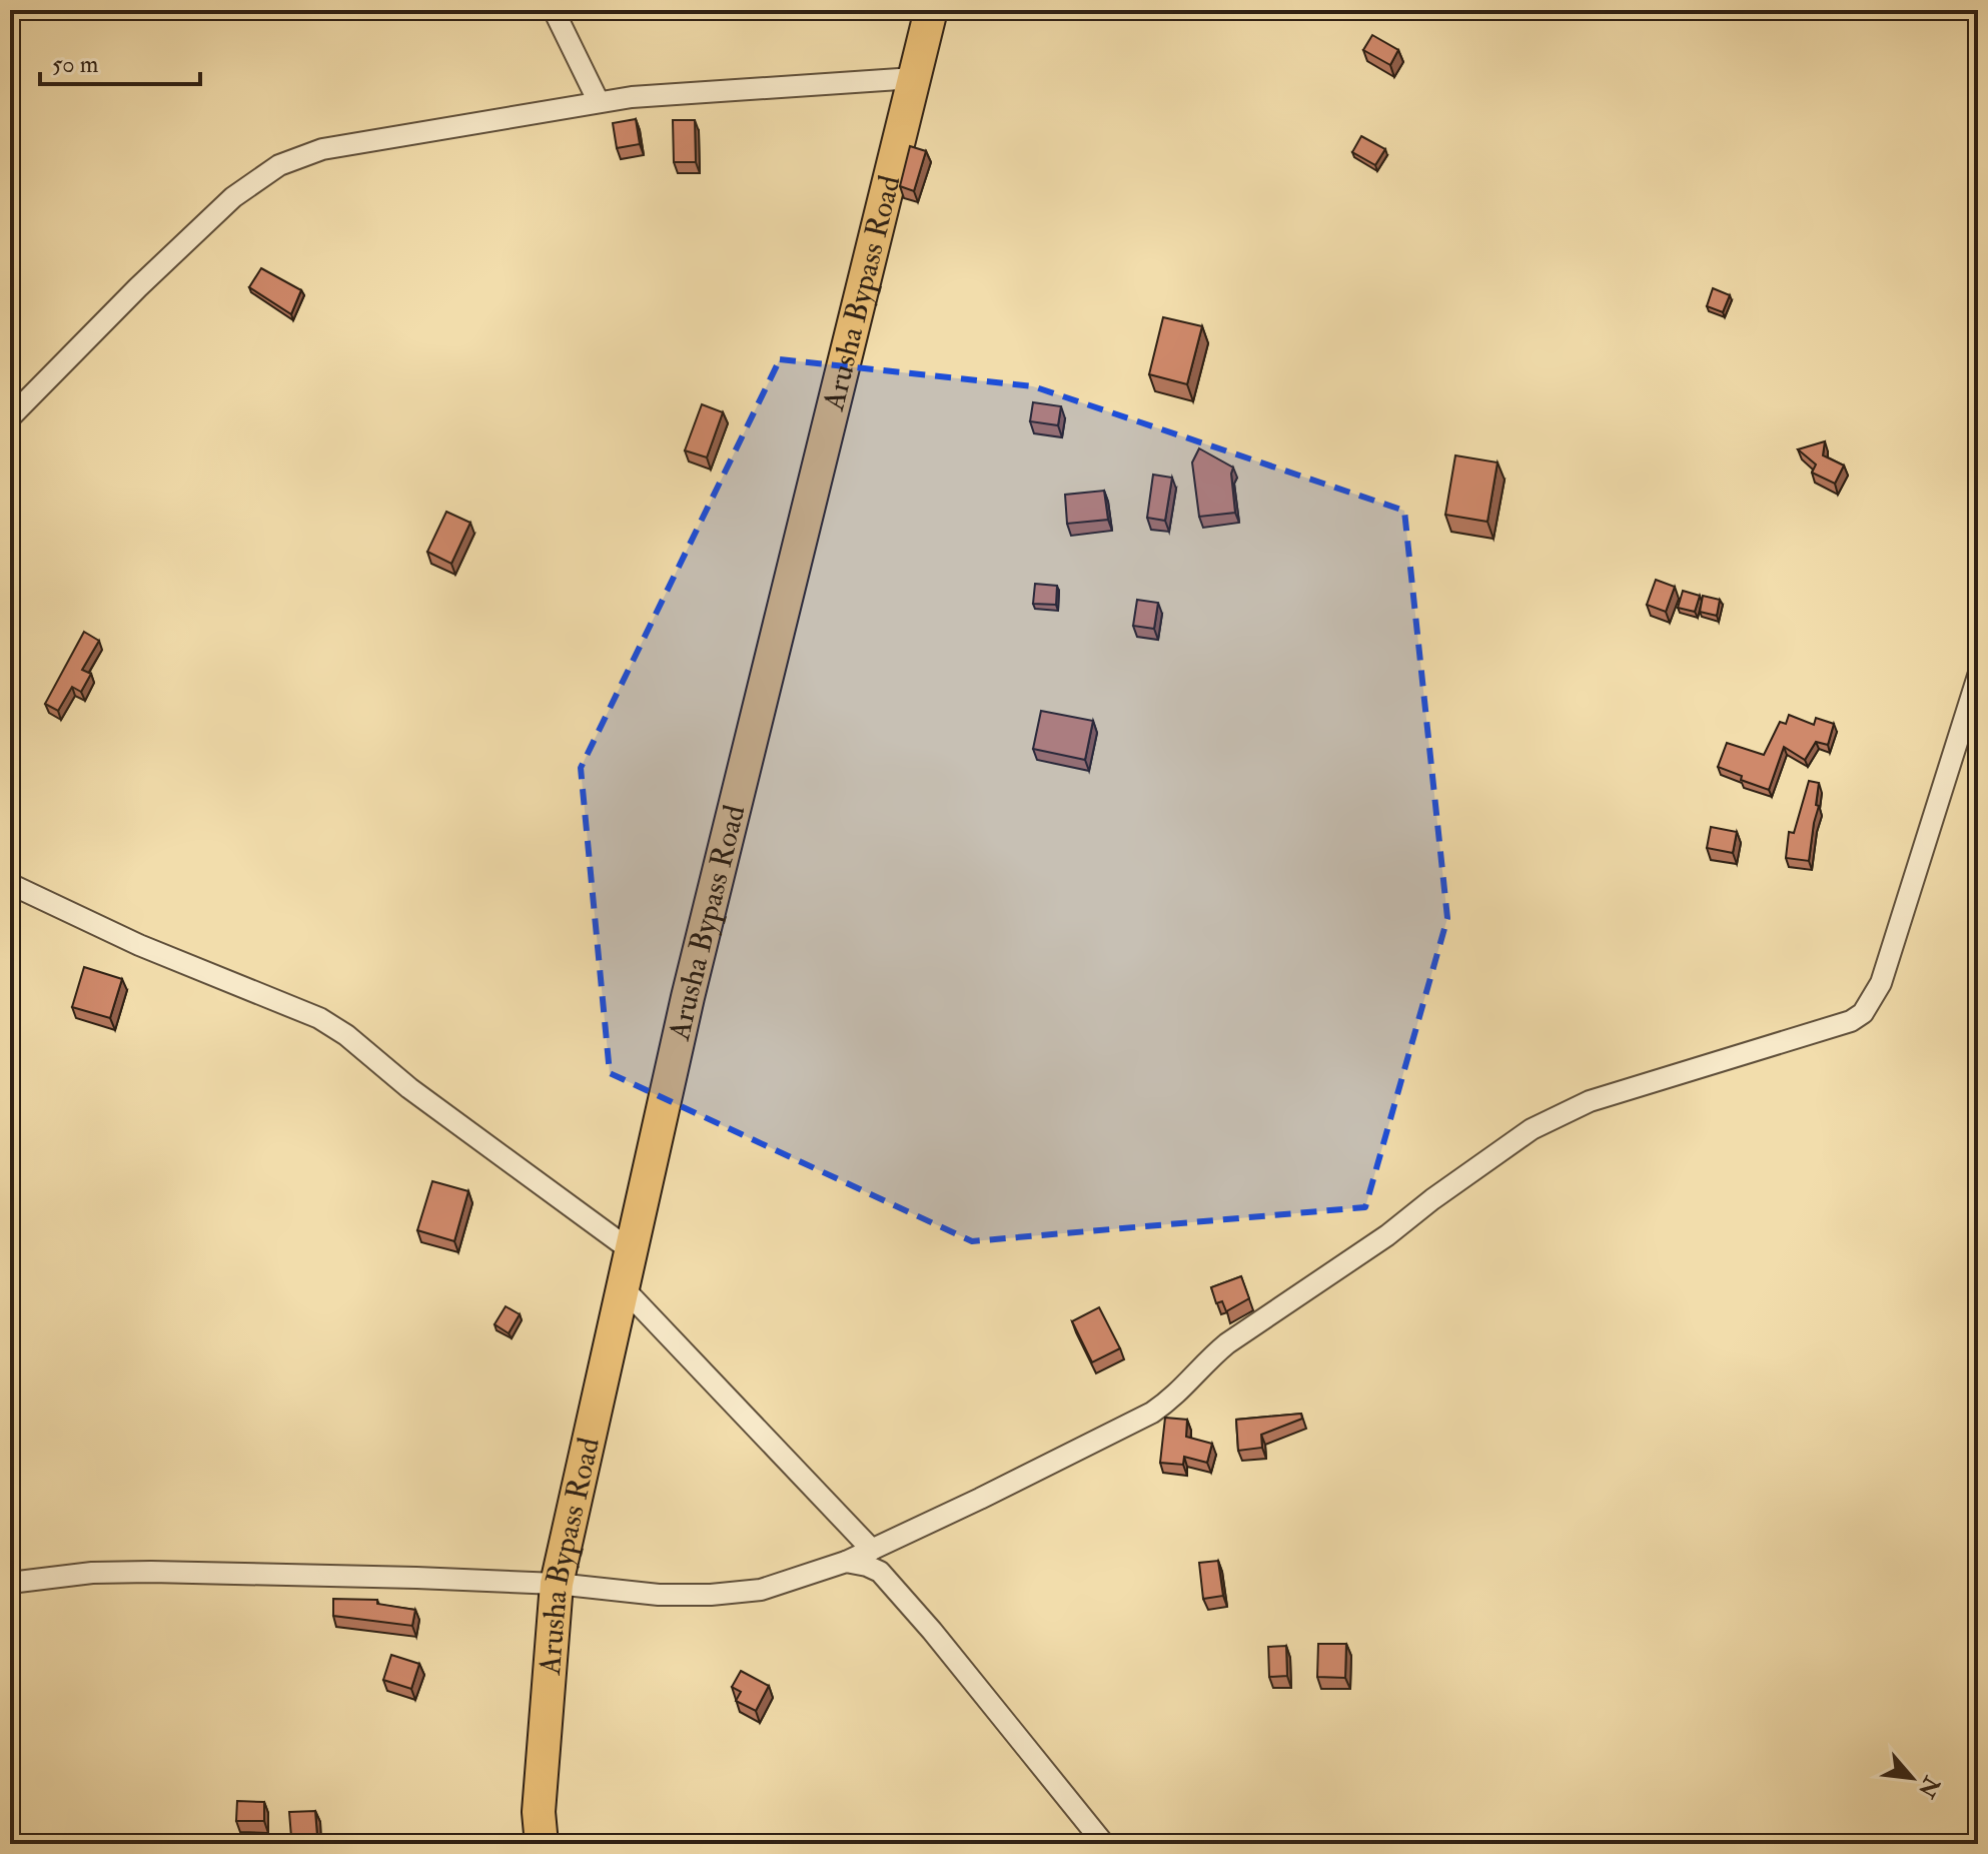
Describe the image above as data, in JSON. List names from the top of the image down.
{
  "streets": {
    "main road": ["Arusha Bypass Road"]
  },
  "scale_bar": "50 m",
  "north": "bottom right"
}
